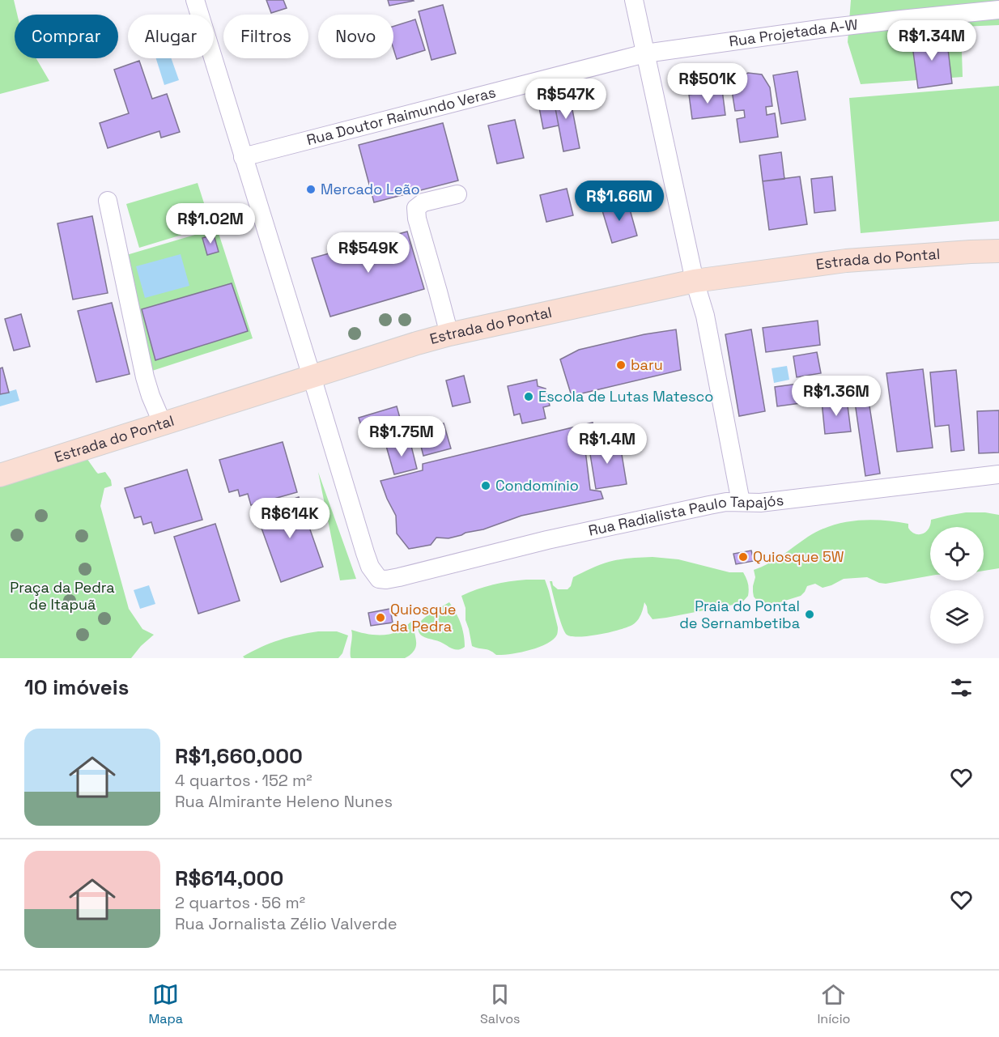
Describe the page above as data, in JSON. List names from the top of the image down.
{
  "streets": {
    "main road": ["Estrada do Pontal"],
    "street": ["Rua Projetada A-W", "Rua Doutor Raimundo Veras", "Rua Radialista Paulo Tapajós"]
  },
  "crossings": [
    ["Rua Projetada A-W", "Rua Doutor Raimundo Veras"],
    ["Estrada do Pontal", "Rua Radialista Paulo Tapajós"]
  ],
  "parks": ["Praça da Pedra de Itapuã"],
  "places": [
    "Mercado Leão",
    "baru",
    "Escola de Lutas Matesco",
    "Condomínio",
    "Quiosque 5W",
    "Praia do Pontal de Sernambetiba",
    "Quiosque da Pedra"
  ],
  "page": {
    "chip": [
      "Comprar",
      "Alugar",
      "Filtros",
      "Novo"
    ],
    "price": [
      "R$1.34M",
      "R$501K",
      "R$547K",
      "R$1.66M",
      "R$1.02M",
      "R$549K",
      "R$1.36M",
      "R$1.75M",
      "R$1.4M",
      "R$614K"
    ],
    "heading": "10 imóveis",
    "list": [
      {
        "name": "R$1,660,000",
        "note": "4 quartos · 152 m² · Rua Almirante Heleno Nunes"
      },
      {
        "name": "R$614,000",
        "note": "2 quartos · 56 m² · Rua Jornalista Zélio Valverde"
      }
    ],
    "tabs": ["Mapa", "Salvos", "Início"]
  }
}
